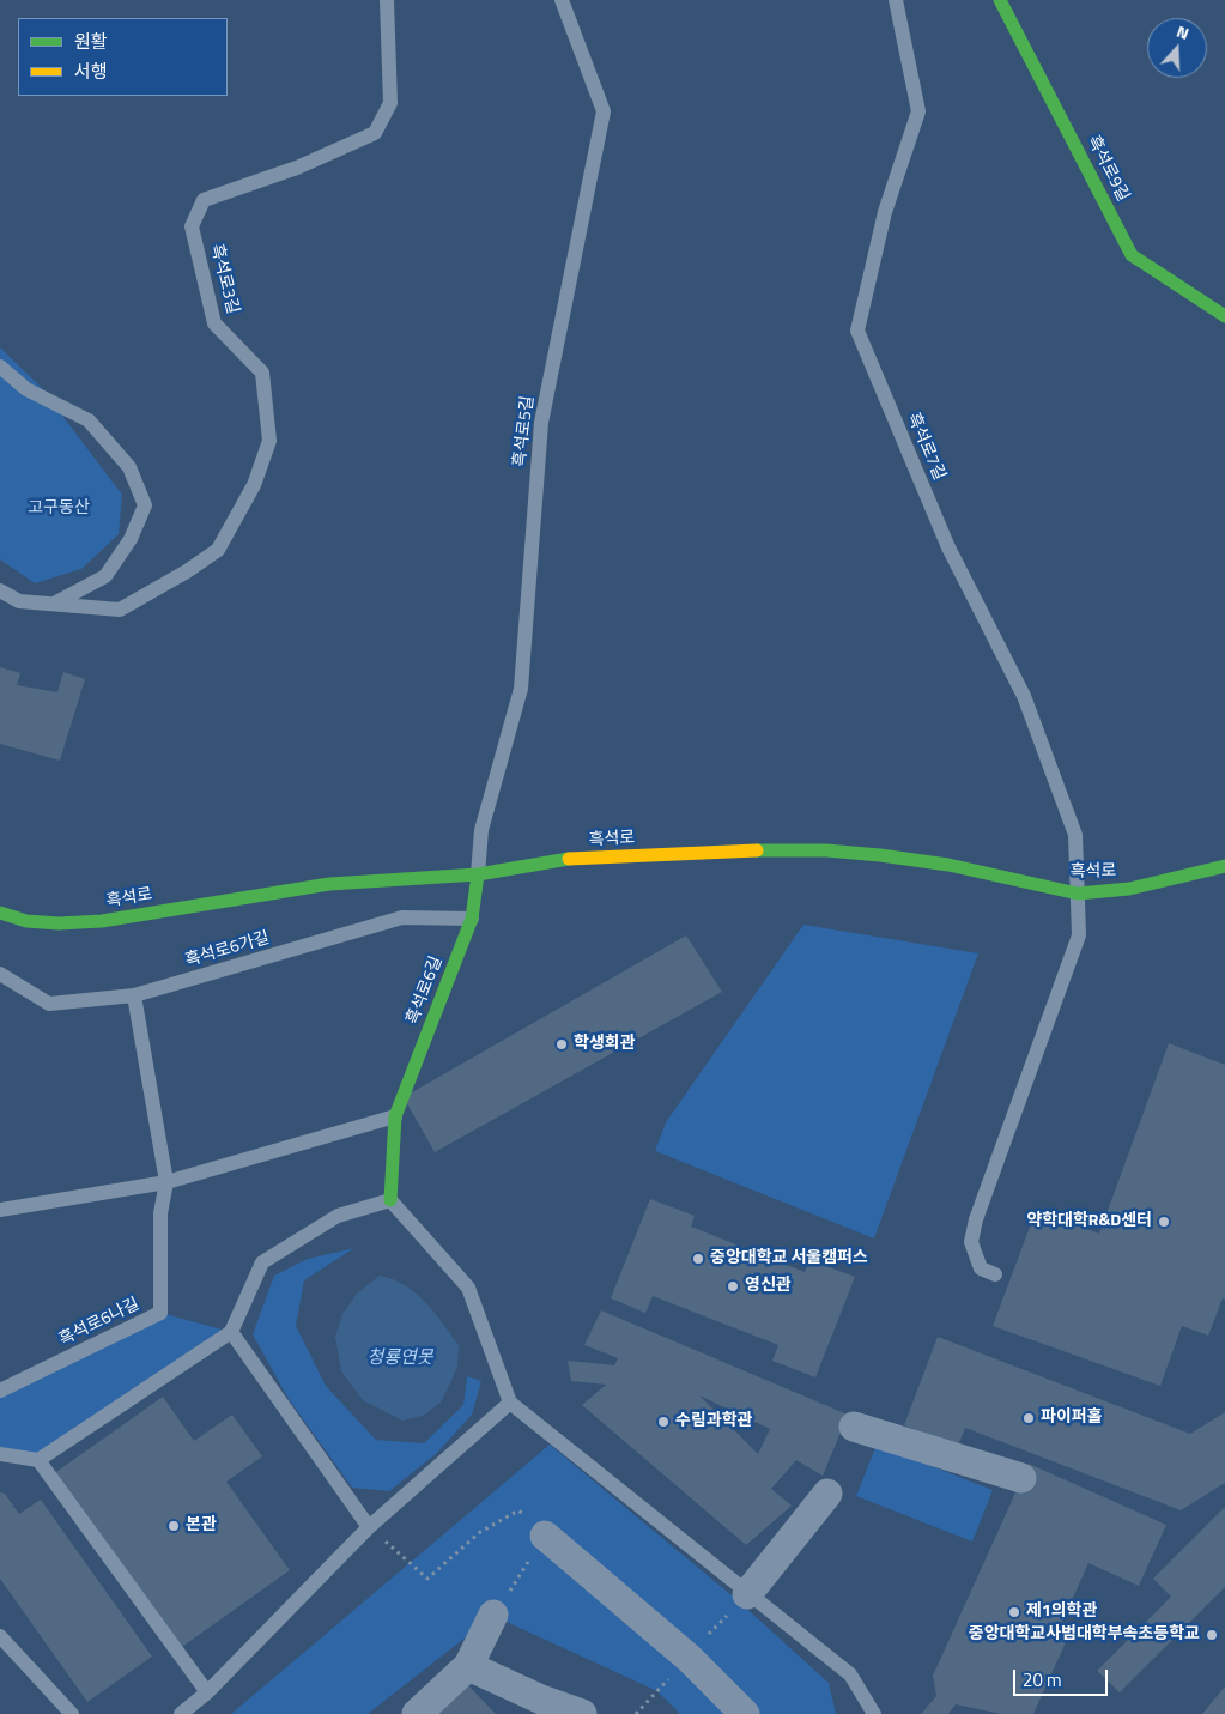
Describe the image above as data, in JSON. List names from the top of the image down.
{
  "streets": {
    "street": ["흑석로9길", "흑석로", "흑석로6길"],
    "lane": [
      "흑석로3길",
      "흑석로5길",
      "흑석로7길",
      "흑석로6가길",
      "흑석로6나길"
    ]
  },
  "crossings": [
    ["흑석로5길", "흑석로"],
    ["흑석로5길", "흑석로6길"],
    ["흑석로7길", "흑석로"],
    ["흑석로", "흑석로6길"],
    ["흑석로6가길", "흑석로6길"]
  ],
  "water": ["청룡연못"],
  "parks": ["고구동산"],
  "places": [
    "학생회관",
    "약학대학R&D센터",
    "중앙대학교 서울캠퍼스",
    "영신관",
    "파이퍼홀",
    "수림과학관",
    "본관",
    "제1의학관",
    "중앙대학교사범대학부속초등학교"
  ],
  "legend": ["원활", "서행"],
  "scale_bar": "20 m",
  "north": "top"
}
